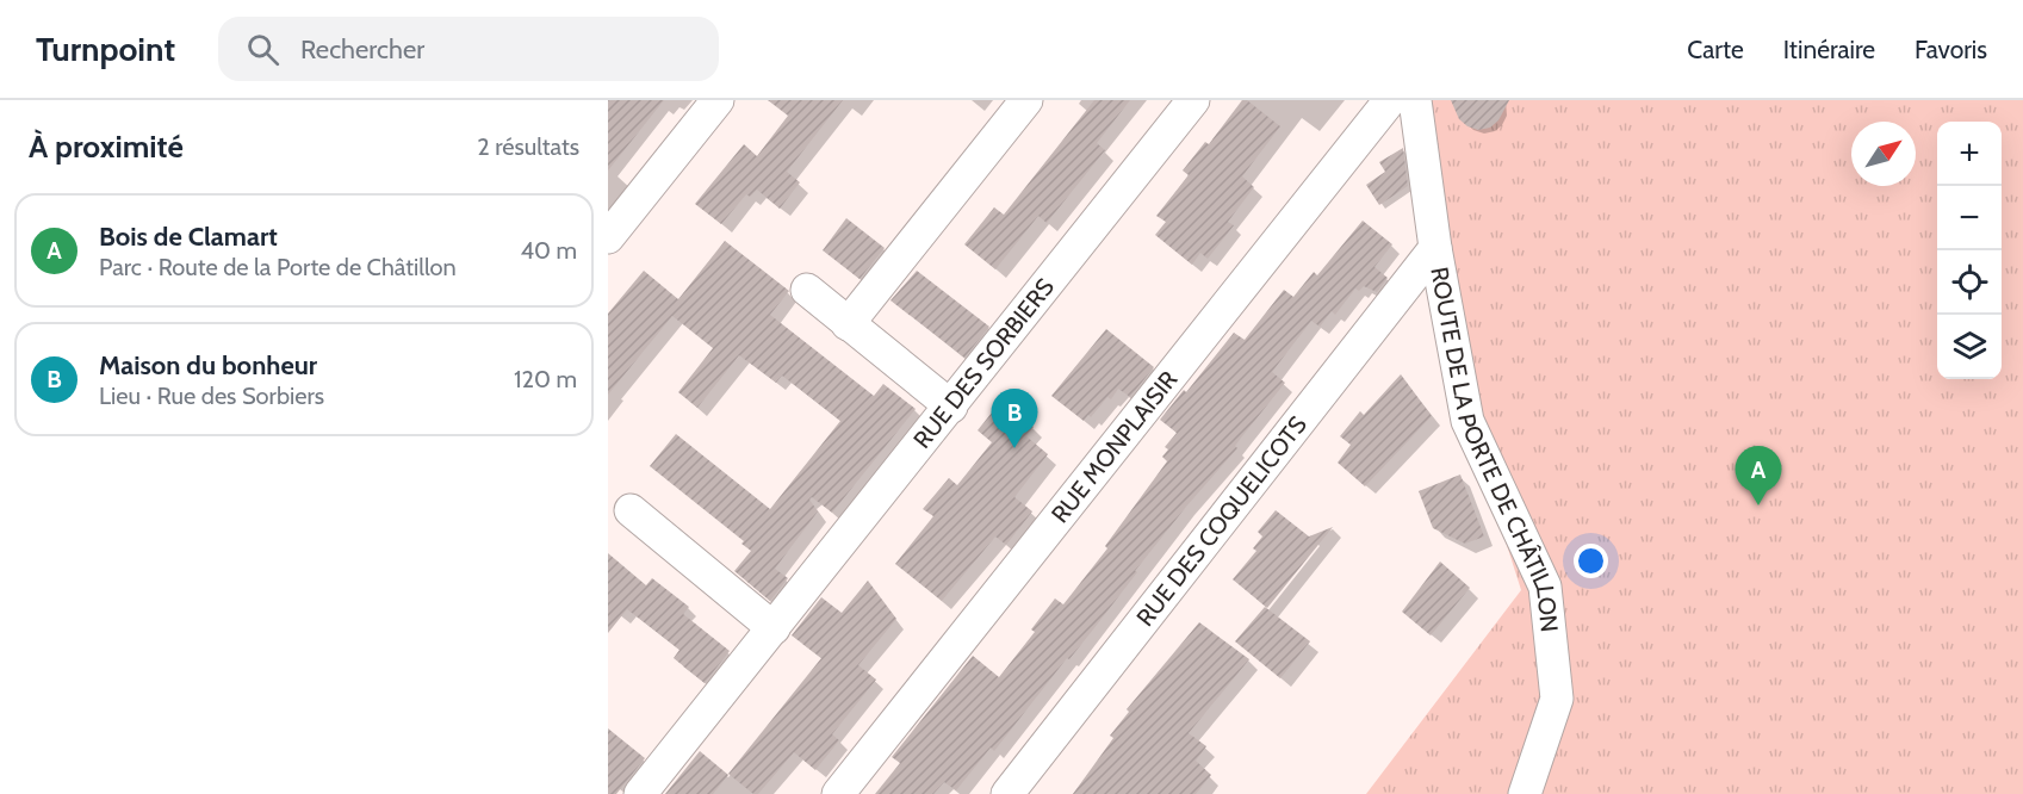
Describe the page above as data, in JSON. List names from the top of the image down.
{
  "streets": {
    "street": [
      "RUE DES SORBIERS",
      "RUE MONPLAISIR",
      "ROUTE DE LA PORTE DE CHÂTILLON",
      "RUE DES COQUELICOTS"
    ]
  },
  "crossings": [
    ["ROUTE DE LA PORTE DE CHÂTILLON", "RUE DES COQUELICOTS"]
  ],
  "north": "top right",
  "page": {
    "header": "Turnpoint",
    "search": "Rechercher",
    "nav": ["Carte", "Itinéraire", "Favoris"],
    "heading": ["À proximité", "2 résultats"],
    "map_buttons": ["+", "−"],
    "list": [
      {
        "mark": "A",
        "name": "Bois de Clamart",
        "note": "Parc · Route de la Porte de Châtillon",
        "value": "40 m"
      },
      {
        "mark": "B",
        "name": "Maison du bonheur",
        "note": "Lieu · Rue des Sorbiers",
        "value": "120 m"
      }
    ],
    "pins": ["B", "A"]
  }
}
